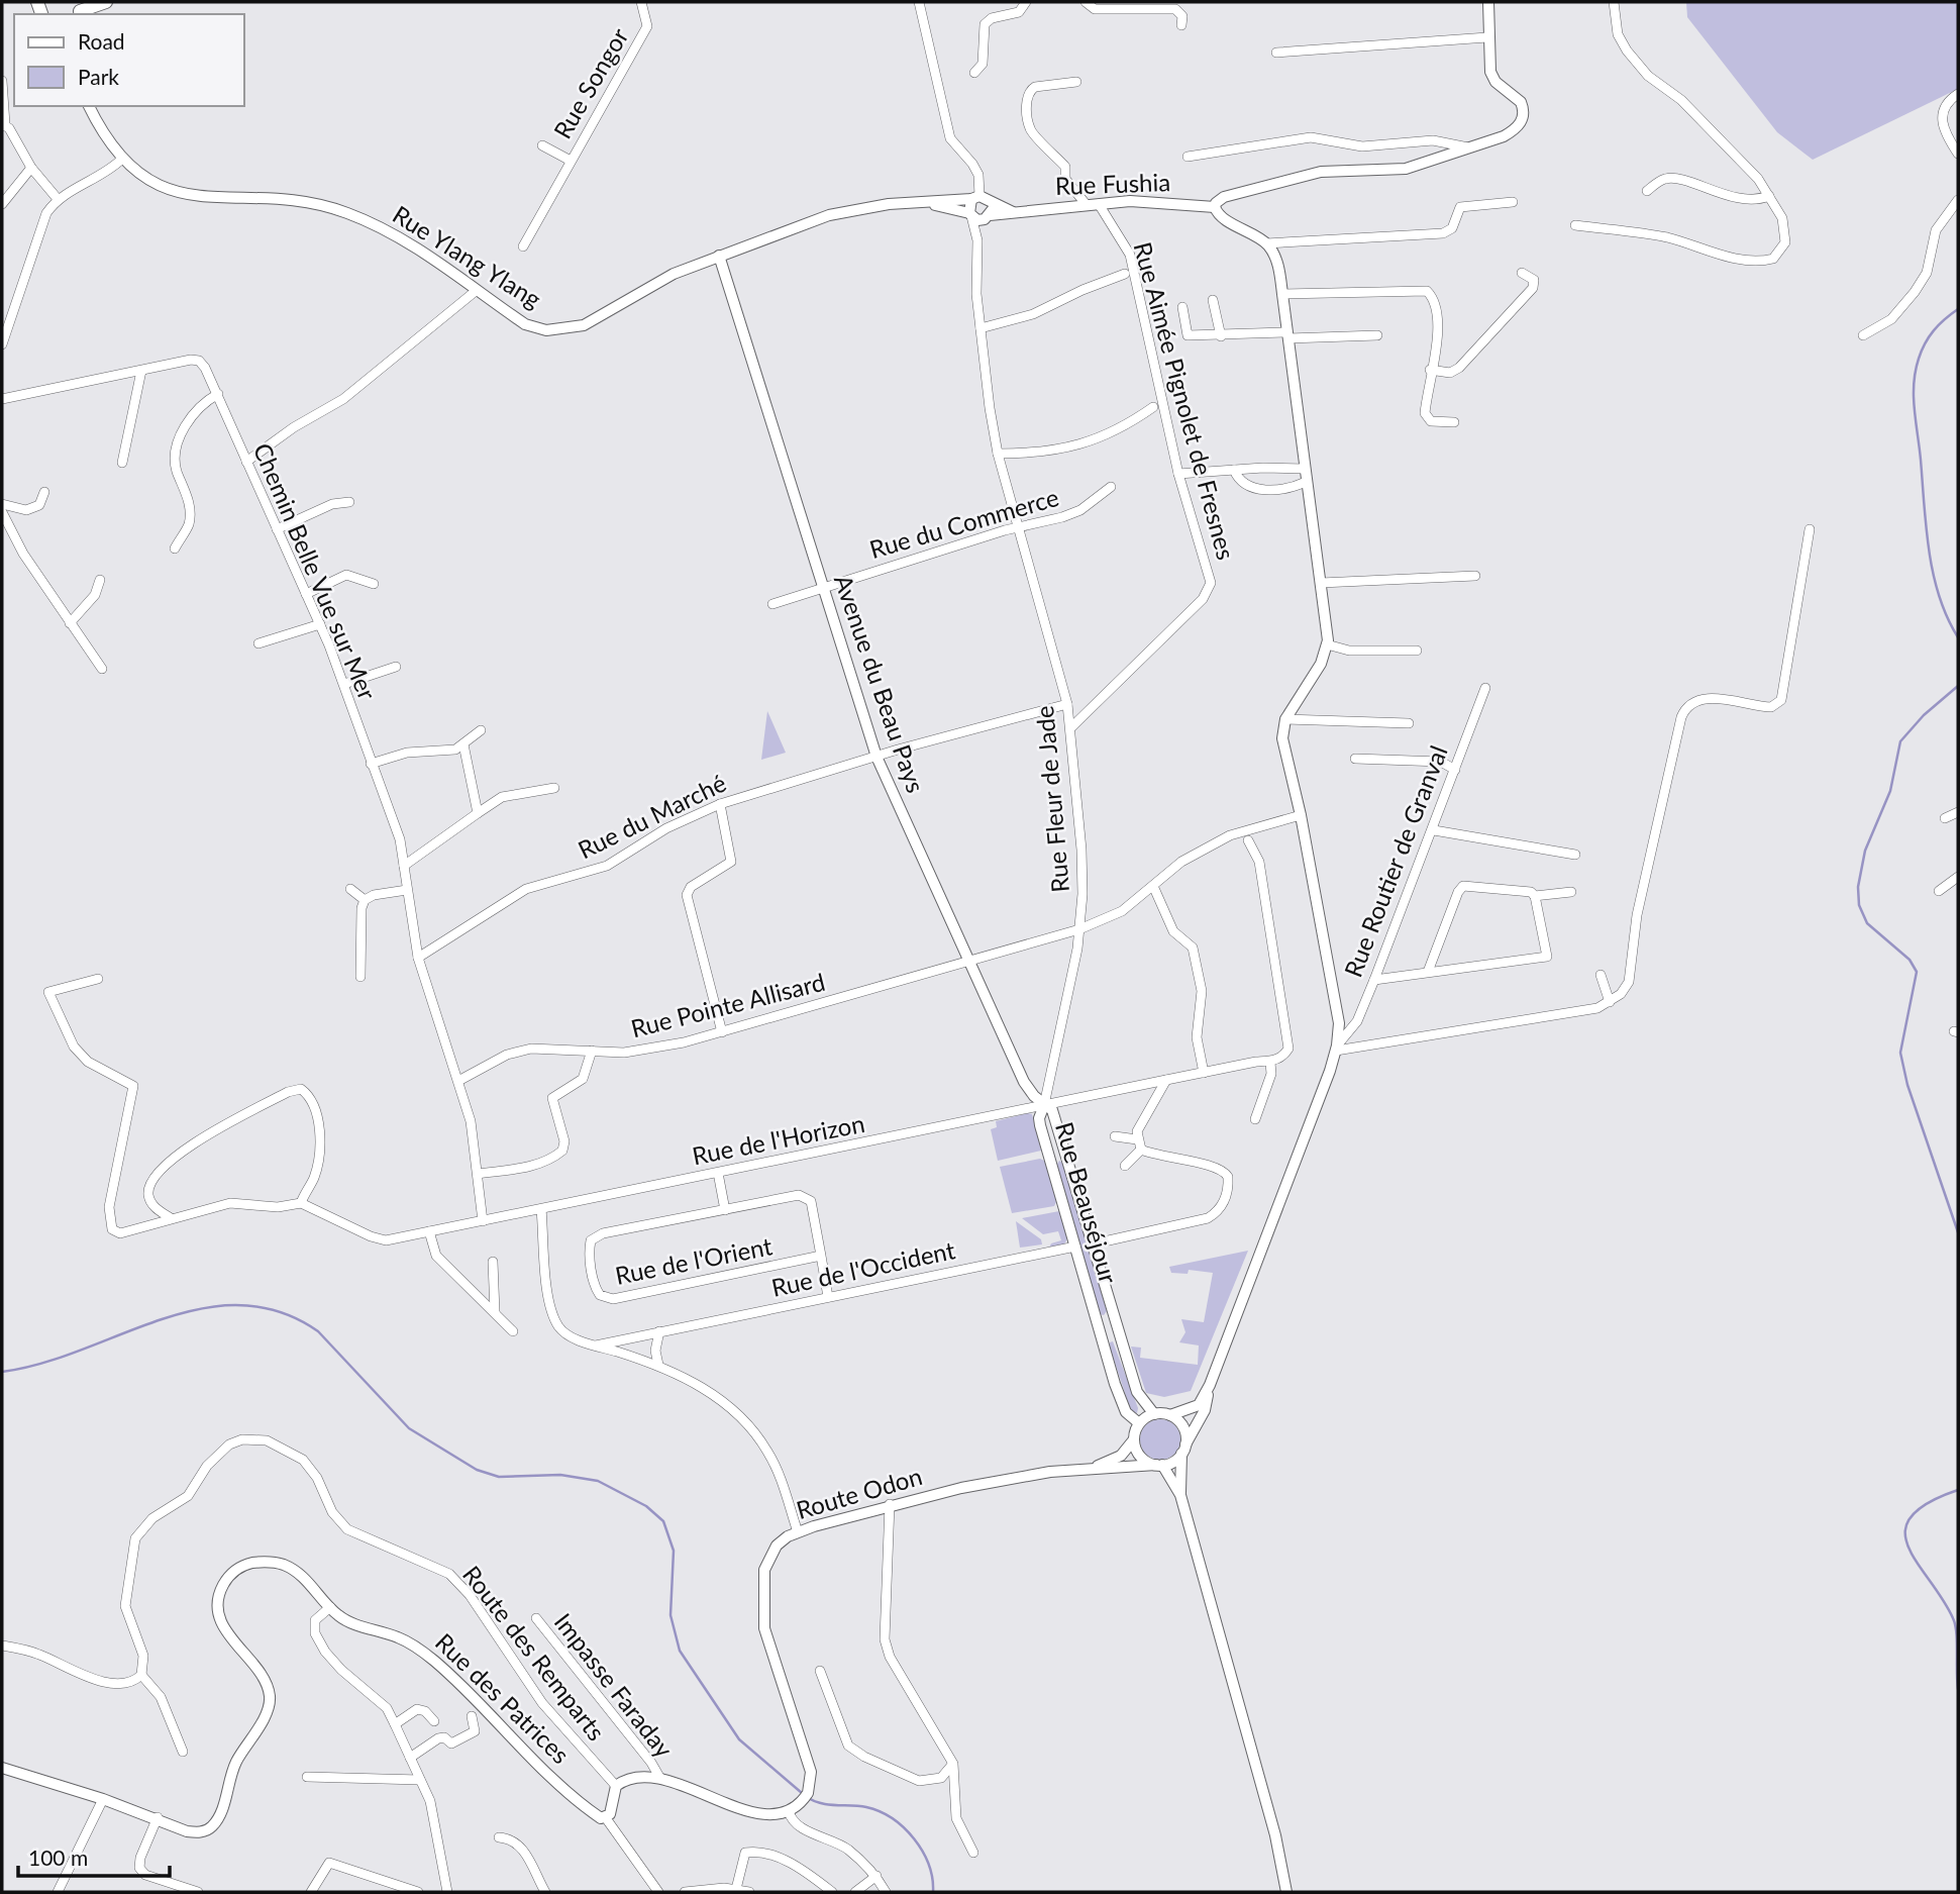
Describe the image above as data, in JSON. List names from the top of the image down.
{
  "streets": {
    "street": [
      "Rue Songor",
      "Rue Fushia",
      "Rue Ylang Ylang",
      "Rue Aimée Pignolet de Fresnes",
      "Rue du Commerce",
      "Chemin Belle Vue sur Mer",
      "Avenue du Beau Pays",
      "Rue Fleur de Jade",
      "Rue du Marché",
      "Rue Routier de Granval",
      "Rue Pointe Allisard",
      "Rue de l'Horizon",
      "Rue Beauséjour",
      "Rue de l'Orient",
      "Rue de l'Occident",
      "Route Odon",
      "Route des Remparts",
      "Impasse Faraday",
      "Rue des Patrices"
    ]
  },
  "crossings": [
    ["Rue Fushia", "Rue Ylang Ylang"],
    ["Rue Fushia", "Rue Aimée Pignolet de Fresnes"],
    ["Rue Fushia", "Rue Fleur de Jade"],
    ["Rue Ylang Ylang", "Avenue du Beau Pays"],
    ["Rue Ylang Ylang", "Rue Fleur de Jade"],
    ["Rue Aimée Pignolet de Fresnes", "Rue Fleur de Jade"],
    ["Rue du Commerce", "Avenue du Beau Pays"],
    ["Rue du Commerce", "Rue Fleur de Jade"],
    ["Chemin Belle Vue sur Mer", "Rue du Marché"],
    ["Chemin Belle Vue sur Mer", "Rue Pointe Allisard"],
    ["Chemin Belle Vue sur Mer", "Rue de l'Horizon"],
    ["Avenue du Beau Pays", "Rue Fleur de Jade"],
    ["Avenue du Beau Pays", "Rue du Marché"],
    ["Avenue du Beau Pays", "Rue Pointe Allisard"],
    ["Avenue du Beau Pays", "Rue de l'Horizon"],
    ["Avenue du Beau Pays", "Rue Beauséjour"],
    ["Rue Fleur de Jade", "Rue du Marché"],
    ["Rue Fleur de Jade", "Rue Pointe Allisard"],
    ["Rue Fleur de Jade", "Rue de l'Horizon"],
    ["Rue Fleur de Jade", "Rue Beauséjour"],
    ["Rue Routier de Granval", "Rue Pointe Allisard"],
    ["Rue Routier de Granval", "Rue Beauséjour"],
    ["Rue Routier de Granval", "Route Odon"],
    ["Rue de l'Horizon", "Rue Beauséjour"],
    ["Rue de l'Horizon", "Rue de l'Orient"],
    ["Rue Beauséjour", "Rue de l'Occident"],
    ["Rue Beauséjour", "Route Odon"],
    ["Rue de l'Orient", "Rue de l'Occident"]
  ],
  "legend": ["Road", "Park"],
  "scale_bar": "100 m"
}
